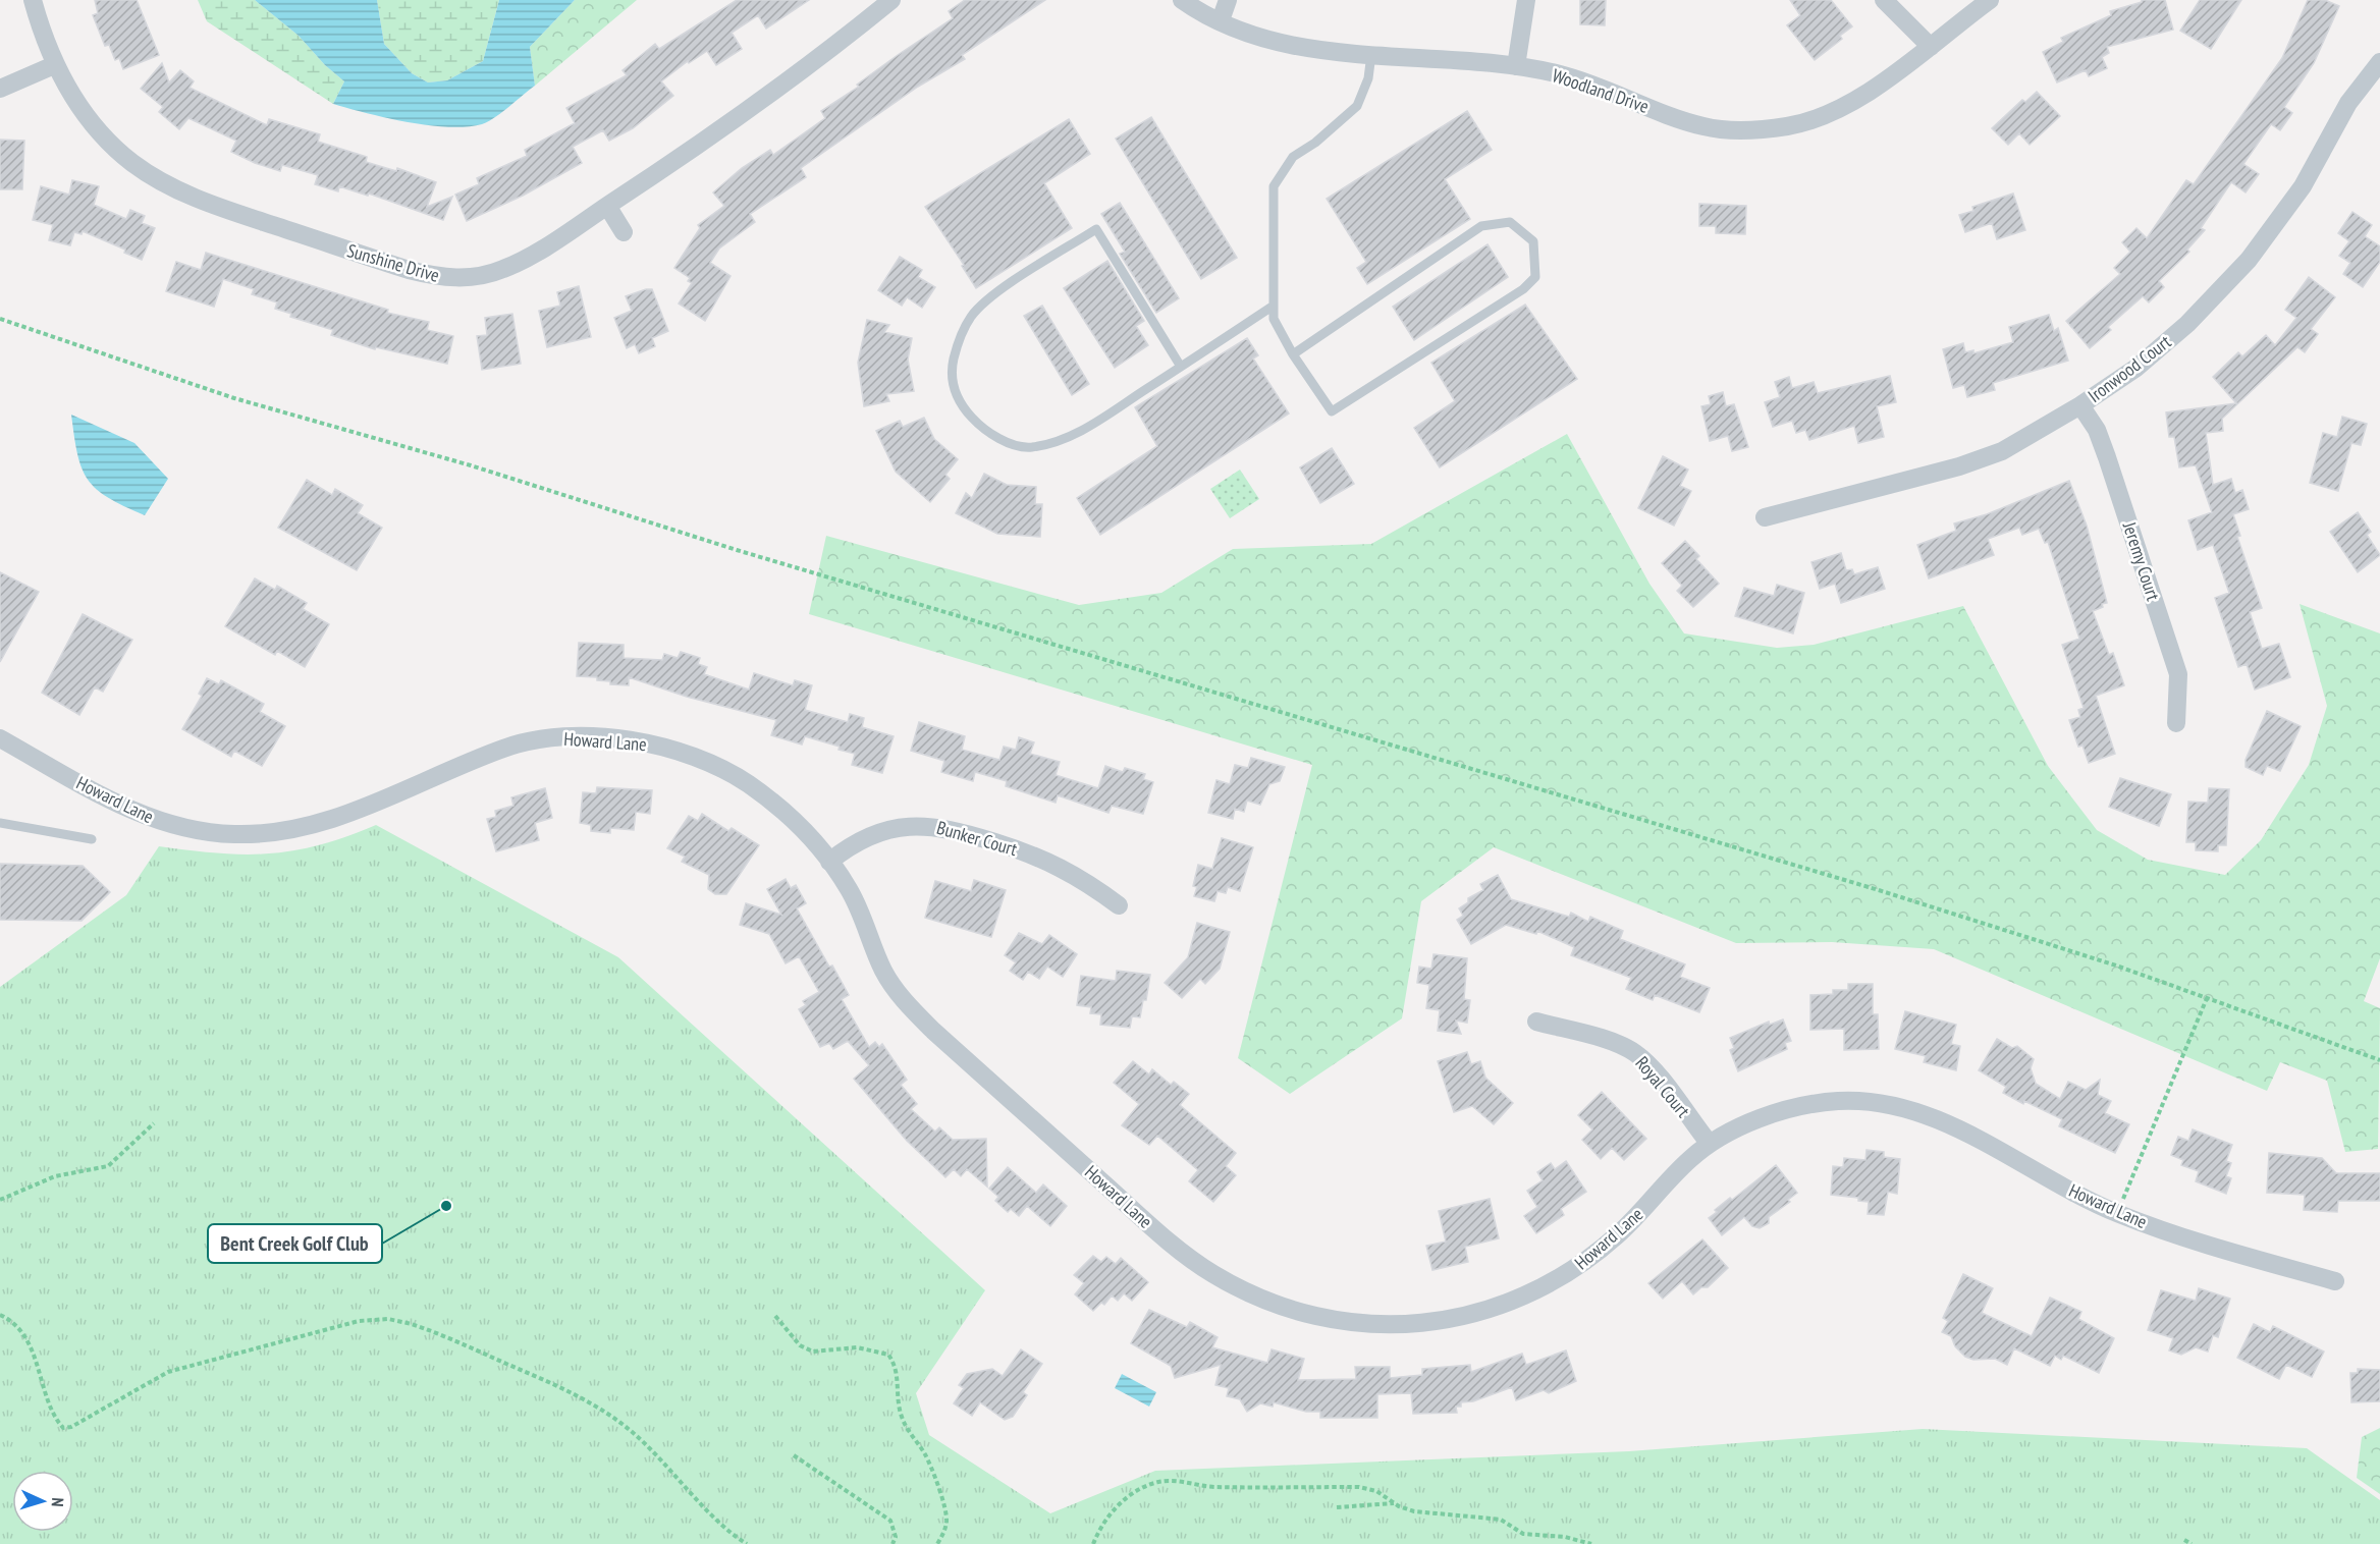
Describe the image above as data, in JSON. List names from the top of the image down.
{
  "streets": {
    "street": [
      "Woodland Drive",
      "Sunshine Drive",
      "Ironwood Court",
      "Jeremy Court",
      "Howard Lane",
      "Bunker Court",
      "Royal Court"
    ]
  },
  "crossings": [
    ["Ironwood Court", "Jeremy Court"],
    ["Howard Lane", "Bunker Court"],
    ["Howard Lane", "Royal Court"]
  ],
  "places": ["Bent Creek Golf Club"],
  "north": "right"
}
